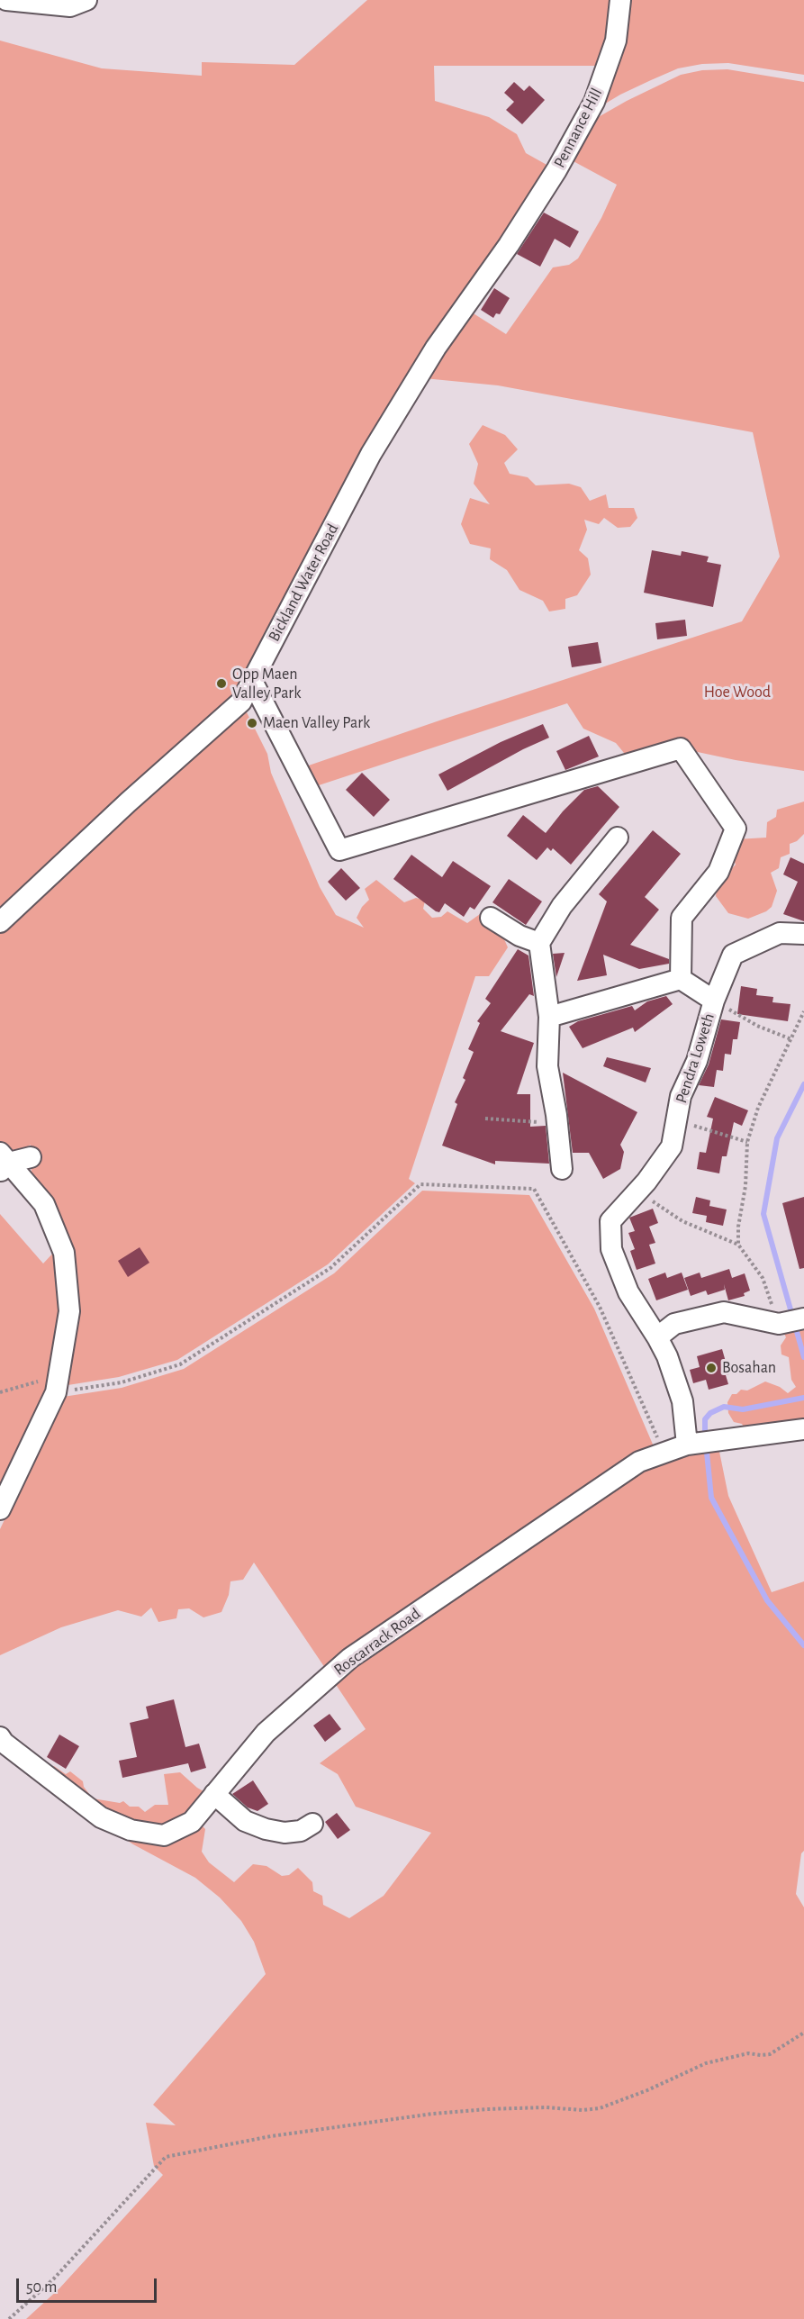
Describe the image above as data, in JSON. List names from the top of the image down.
{
  "streets": {
    "street": [
      "Pennance Hill",
      "Bickland Water Road",
      "Pendra Loweth",
      "Roscarrack Road"
    ]
  },
  "crossings": [
    ["Pennance Hill", "Bickland Water Road"],
    ["Pendra Loweth", "Roscarrack Road"]
  ],
  "parks": ["Hoe Wood"],
  "places": ["Opp Maen Valley Park", "Maen Valley Park", "Bosahan"],
  "scale_bar": "50 m"
}
